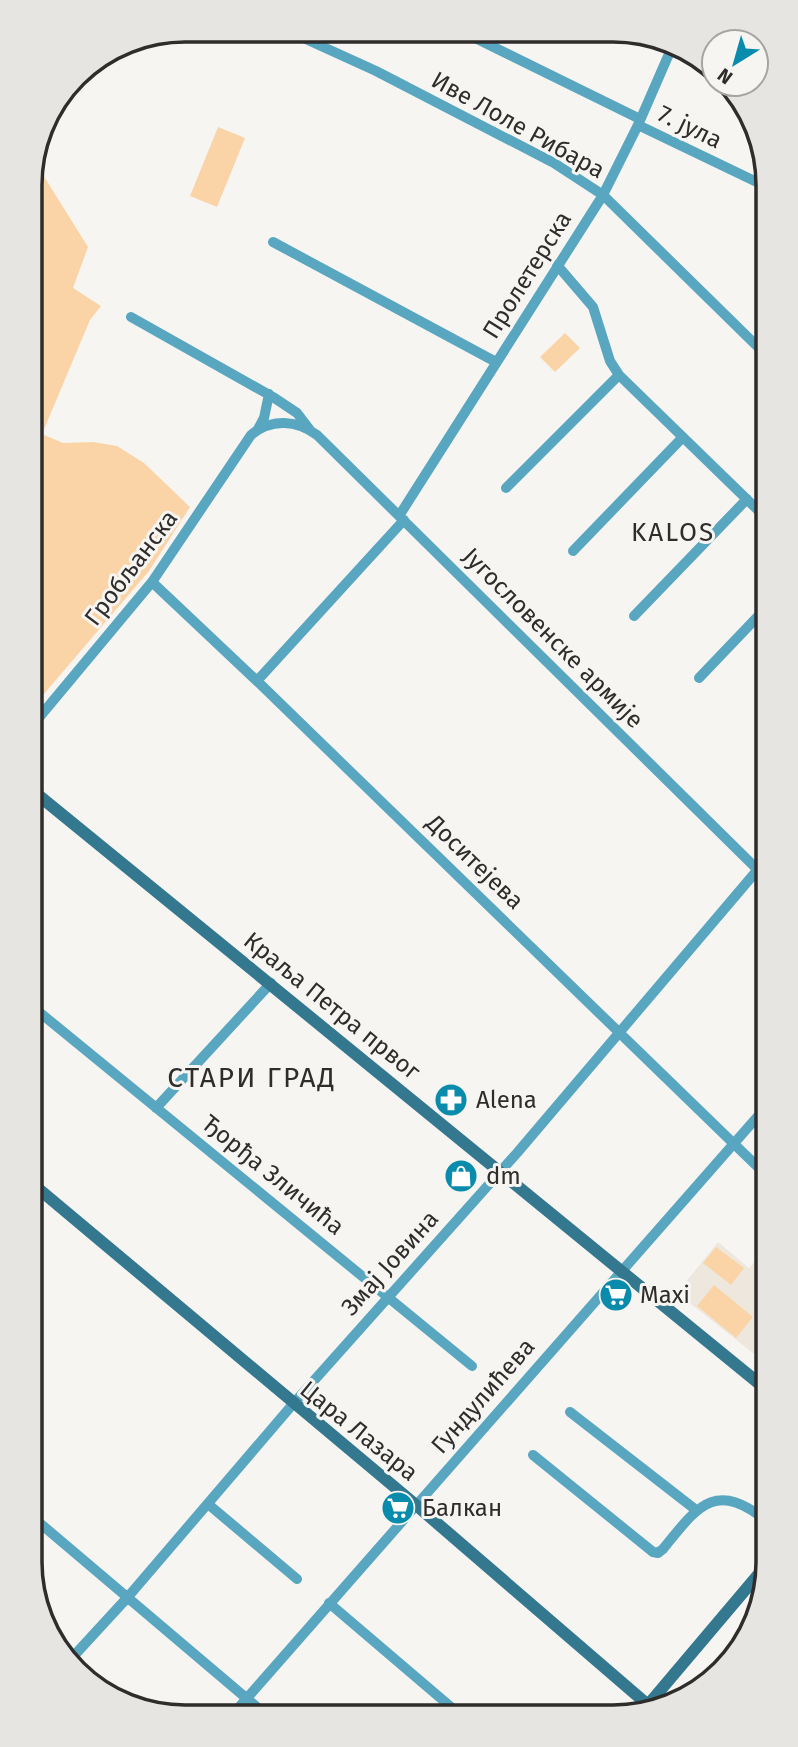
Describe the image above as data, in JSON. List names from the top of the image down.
{
  "streets": {
    "main road": ["Краља Петра првог", "Цара Лазара"],
    "street": [
      "Иве Лоле Рибара",
      "7. јула",
      "Пролетерска",
      "Гробљанска",
      "Југословенске армије",
      "Доситејева",
      "Ђорђа Зличића",
      "Змај Јовина",
      "Гундулићева"
    ]
  },
  "crossings": [
    ["Иве Лоле Рибара", "Пролетерска"],
    ["7. јула", "Пролетерска"],
    ["Пролетерска", "Југословенске армије"],
    ["Пролетерска", "Доситејева"],
    ["Гробљанска", "Доситејева"],
    ["Доситејева", "Змај Јовина"],
    ["Доситејева", "Гундулићева"],
    ["Краља Петра првог", "Змај Јовина"],
    ["Краља Петра првог", "Гундулићева"],
    ["Ђорђа Зличића", "Змај Јовина"],
    ["Змај Јовина", "Цара Лазара"],
    ["Гундулићева", "Цара Лазара"]
  ],
  "districts": ["KALOS", "СТАРИ ГРАД"],
  "places": {
    "pharmacy": ["Alena"],
    "shop": ["dm"],
    "supermarket": ["Maxi", "Балкан"]
  },
  "north": "bottom left"
}
